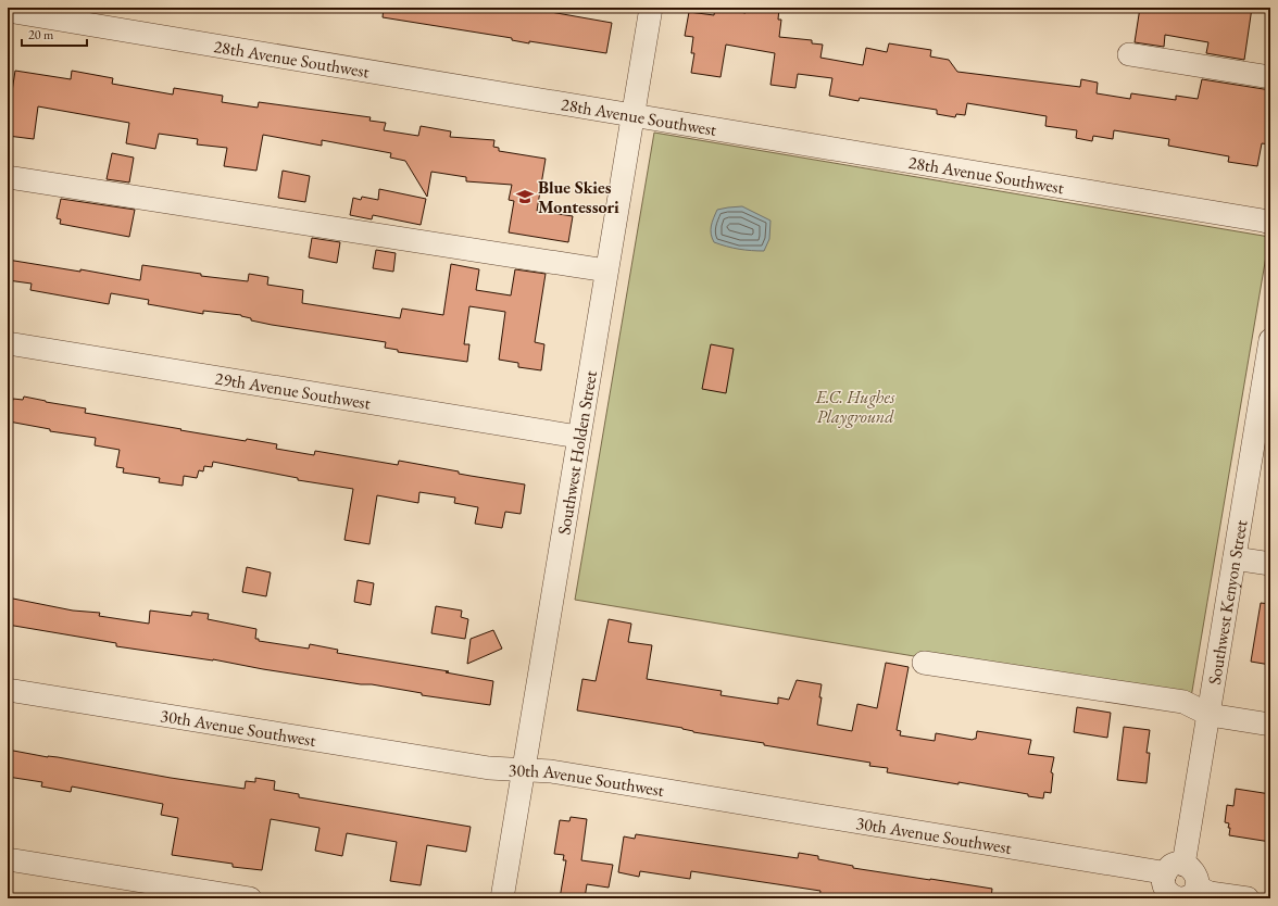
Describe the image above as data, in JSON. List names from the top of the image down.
{
  "streets": {
    "street": [
      "28th Avenue Southwest",
      "29th Avenue Southwest",
      "Southwest Holden Street",
      "Southwest Kenyon Street",
      "30th Avenue Southwest"
    ]
  },
  "crossings": [
    ["28th Avenue Southwest", "Southwest Holden Street"],
    ["29th Avenue Southwest", "Southwest Holden Street"],
    ["Southwest Holden Street", "30th Avenue Southwest"],
    ["Southwest Kenyon Street", "30th Avenue Southwest"]
  ],
  "parks": ["E.C. Hughes Playground"],
  "places": {
    "school or university": ["Blue Skies Montessori"]
  },
  "scale_bar": "20 m"
}
